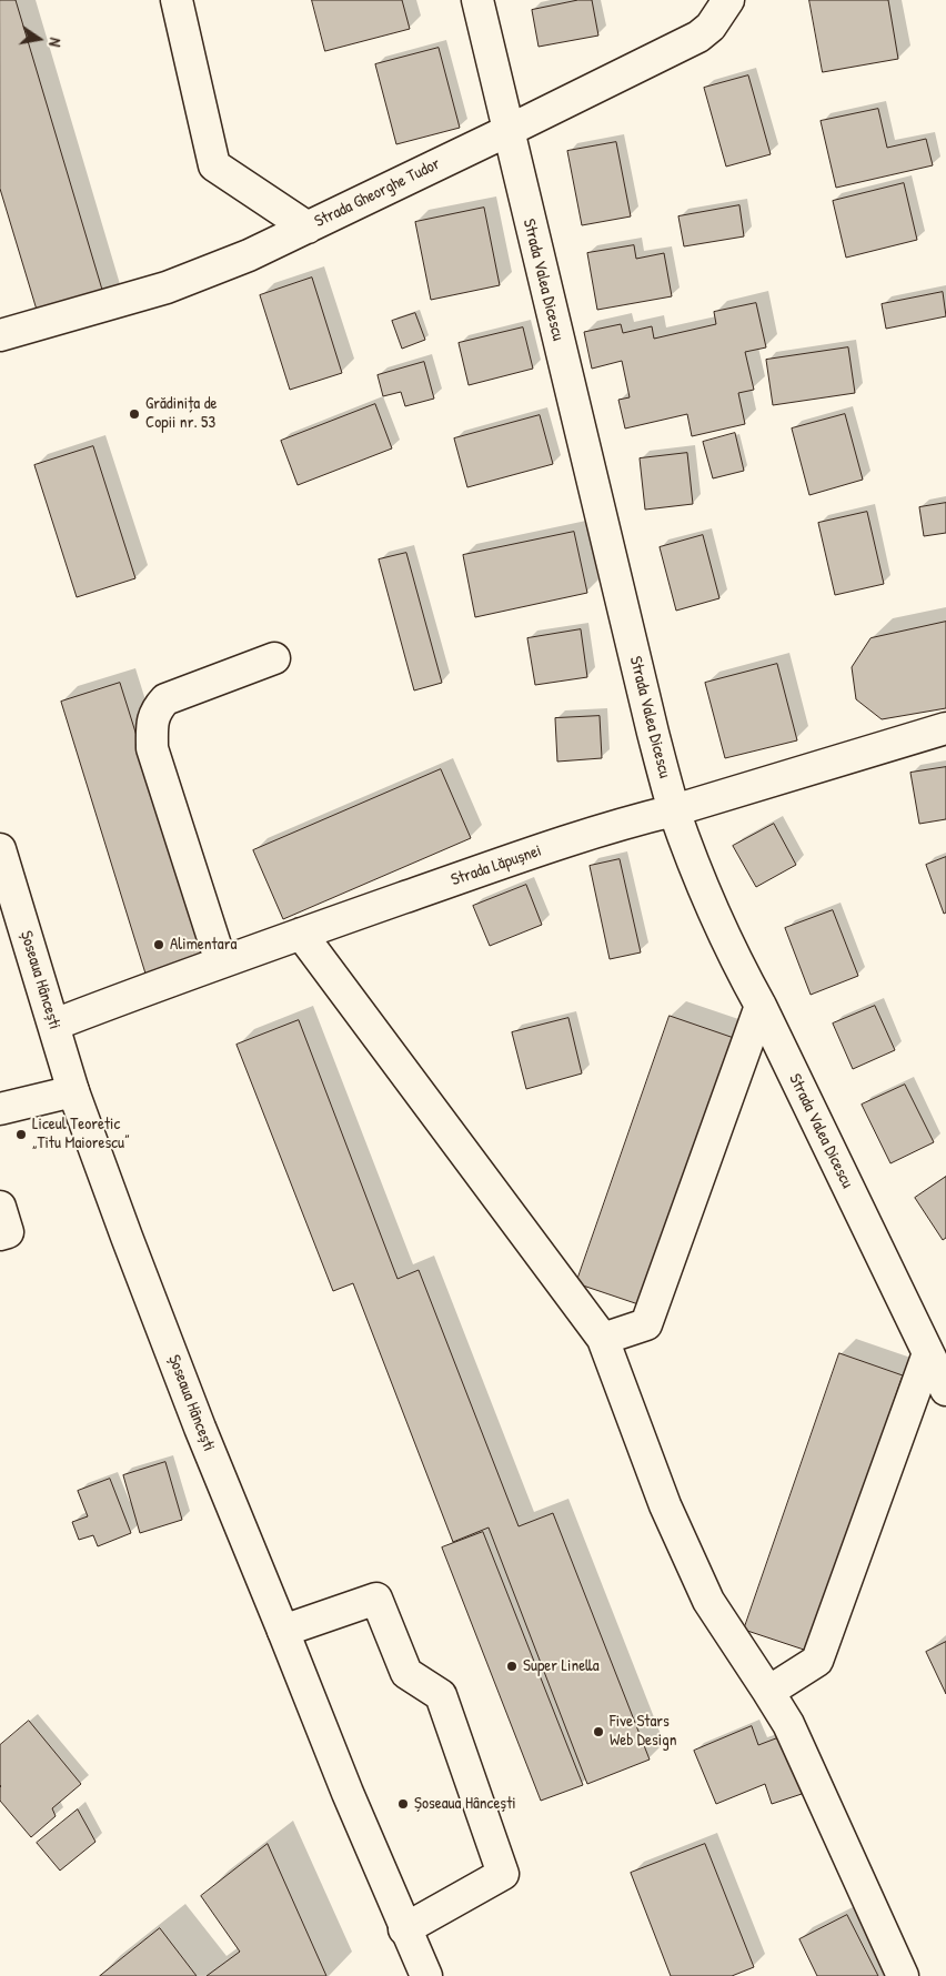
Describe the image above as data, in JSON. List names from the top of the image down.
{
  "streets": {
    "street": [
      "Strada Gheorghe Tudor",
      "Strada Valea Dicescu",
      "Strada Lăpușnei",
      "Șoseaua Hâncești"
    ]
  },
  "crossings": [
    ["Strada Gheorghe Tudor", "Strada Valea Dicescu"],
    ["Strada Valea Dicescu", "Strada Lăpușnei"],
    ["Strada Lăpușnei", "Șoseaua Hâncești"]
  ],
  "places": [
    "Grădinița de Copii nr. 53",
    "Alimentara",
    "Liceul Teoretic „Titu Maiorescu”",
    "Super Linella",
    "Five Stars Web Design",
    "Șoseaua Hâncești"
  ],
  "north": "right"
}
